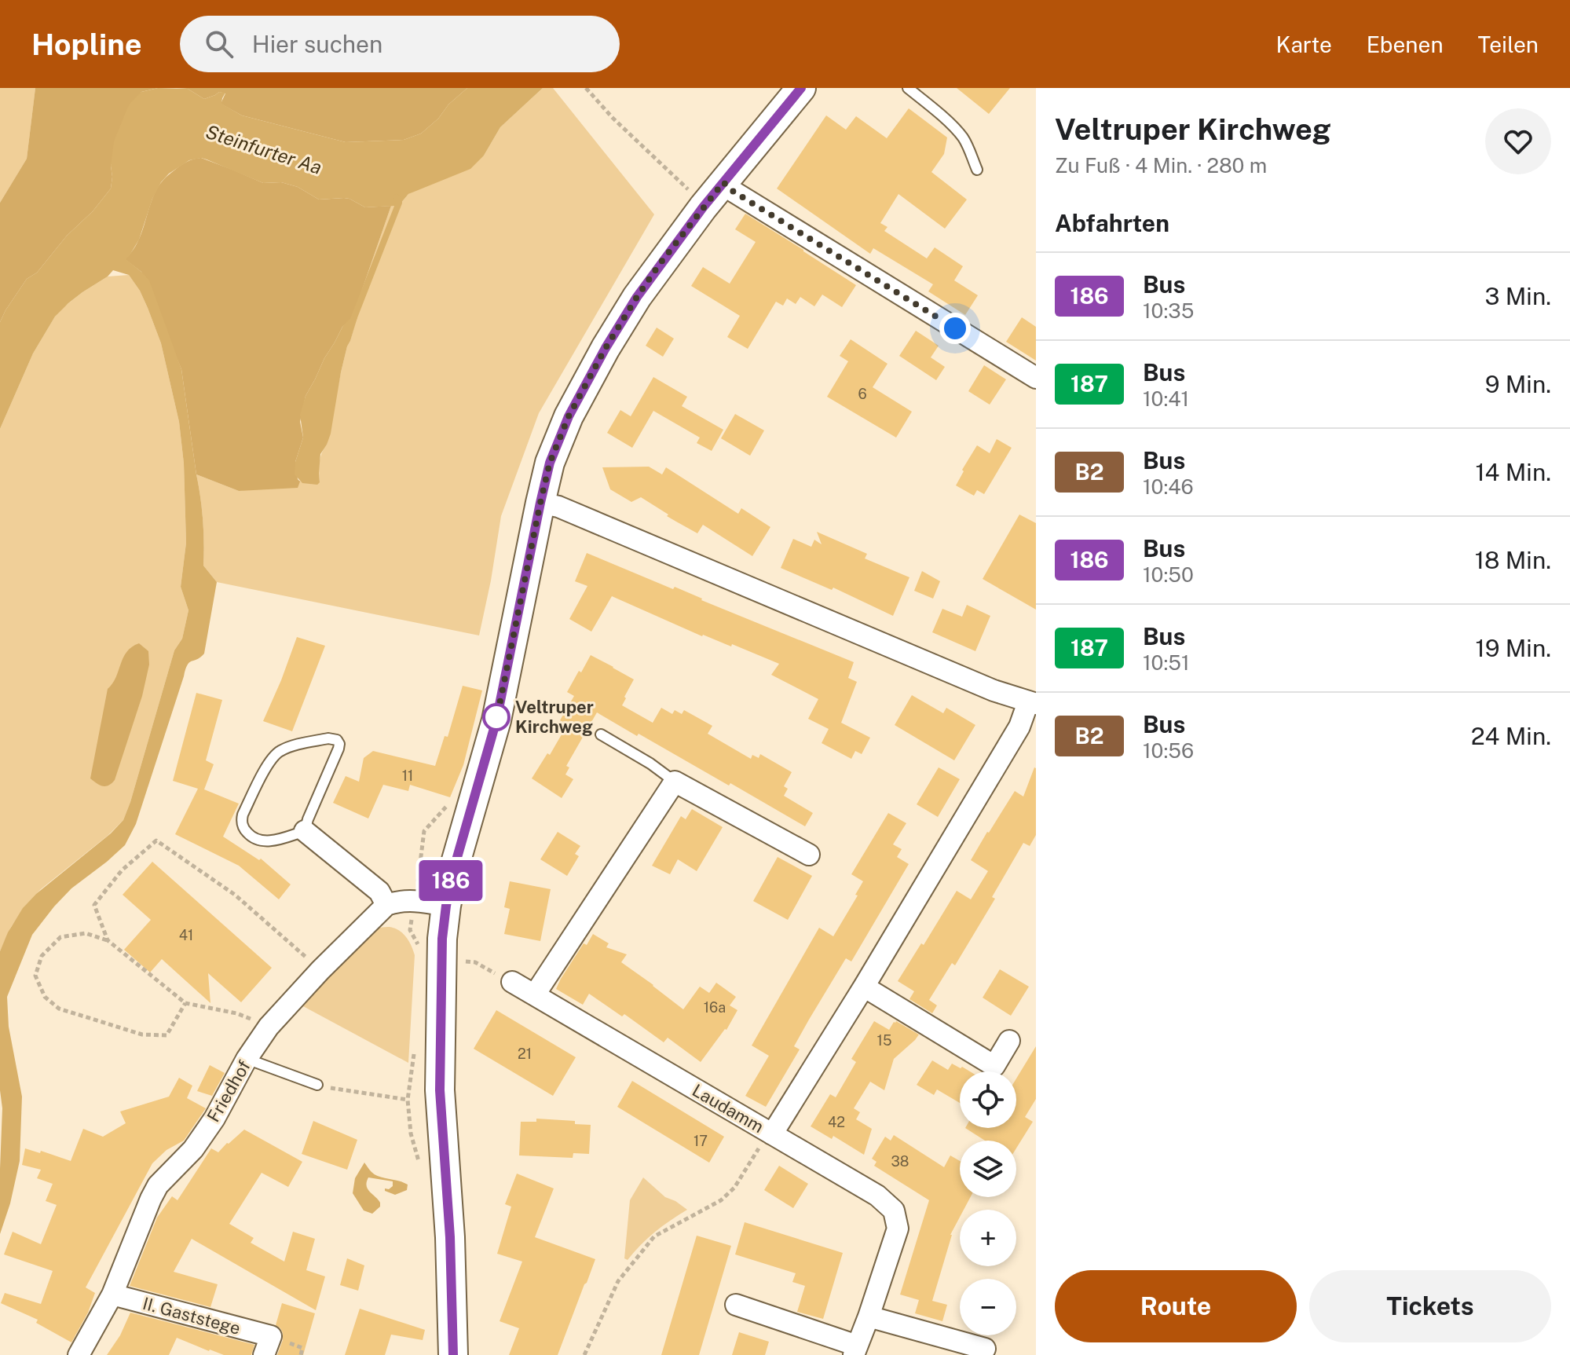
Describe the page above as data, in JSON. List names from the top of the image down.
{
  "streets": {
    "street": ["Friedhof", "Laudamm", "II. Gaststege"]
  },
  "crossings": [
    ["Friedhof", "II. Gaststege"]
  ],
  "water": ["Steinfurter Aa"],
  "places": ["Veltruper Kirchweg"],
  "lines": ["bus line 186"],
  "house_numbers": [
    "6",
    "11",
    "41",
    "16a",
    "15",
    "21",
    "42",
    "17",
    "38"
  ],
  "page": {
    "header": "Hopline",
    "search": "Hier suchen",
    "nav": ["Karte", "Ebenen", "Teilen"],
    "on_map": "186",
    "heading": [
      ["Veltruper Kirchweg", "Zu Fuß · 4 Min. · 280 m"],
      "Abfahrten"
    ],
    "list": [
      {
        "mark": "186",
        "name": "Bus",
        "note": "10:35",
        "value": "3 Min."
      },
      {
        "mark": "187",
        "name": "Bus",
        "note": "10:41",
        "value": "9 Min."
      },
      {
        "mark": "B2",
        "name": "Bus",
        "note": "10:46",
        "value": "14 Min."
      },
      {
        "mark": "186",
        "name": "Bus",
        "note": "10:50",
        "value": "18 Min."
      },
      {
        "mark": "187",
        "name": "Bus",
        "note": "10:51",
        "value": "19 Min."
      },
      {
        "mark": "B2",
        "name": "Bus",
        "note": "10:56",
        "value": "24 Min."
      }
    ],
    "map_buttons": ["+", "−"],
    "buttons": ["Route", "Tickets"]
  }
}
